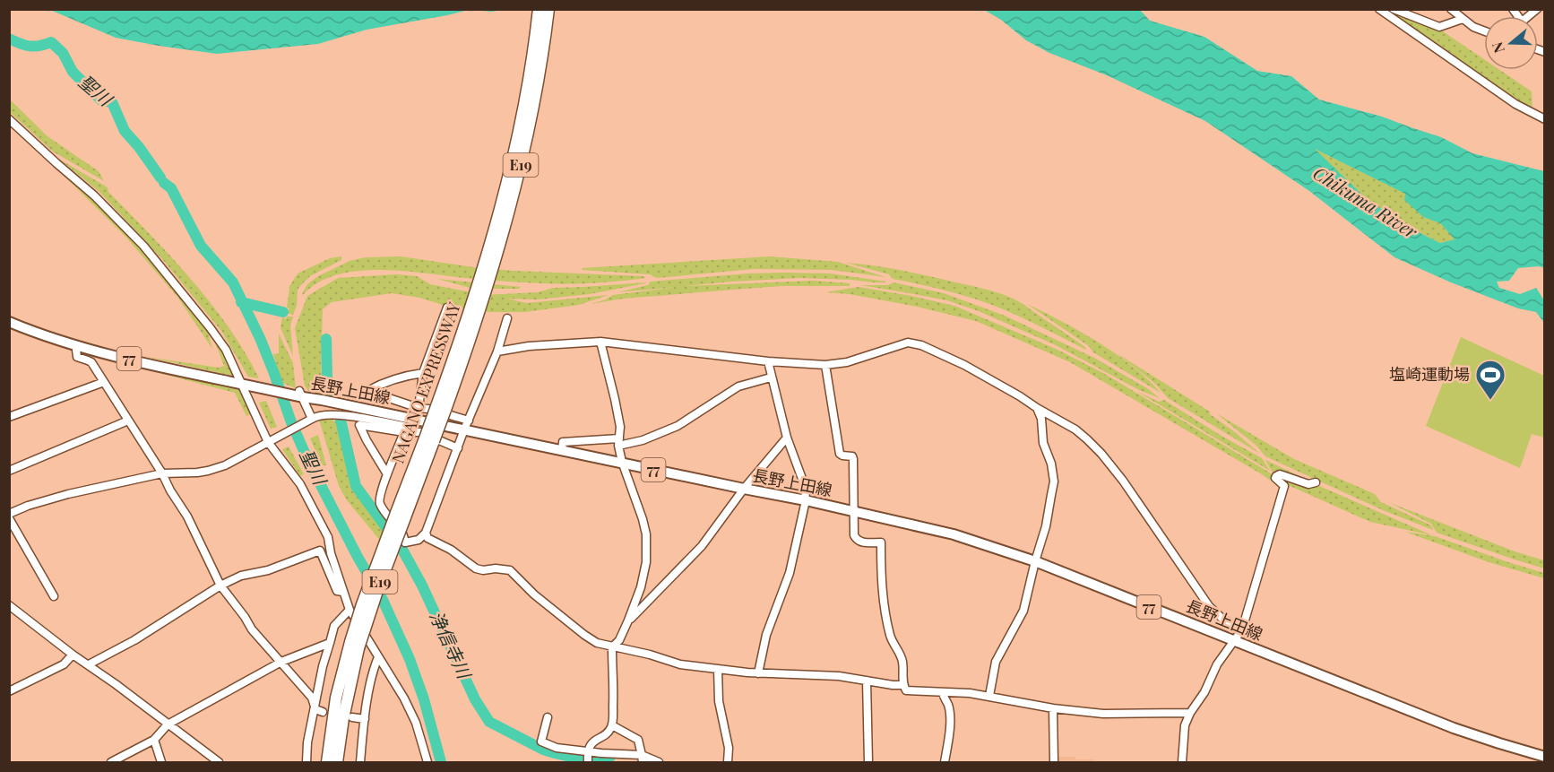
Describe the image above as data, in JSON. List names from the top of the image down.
{
  "streets": {
    "highway": ["E19", "NAGANO EXPRESSWAY"],
    "main road": ["77", "長野上田線"]
  },
  "water": ["聖川", "Chikuma River", "浄信寺川"],
  "places": {
    "sports": ["塩崎運動場"]
  },
  "north": "left"
}
